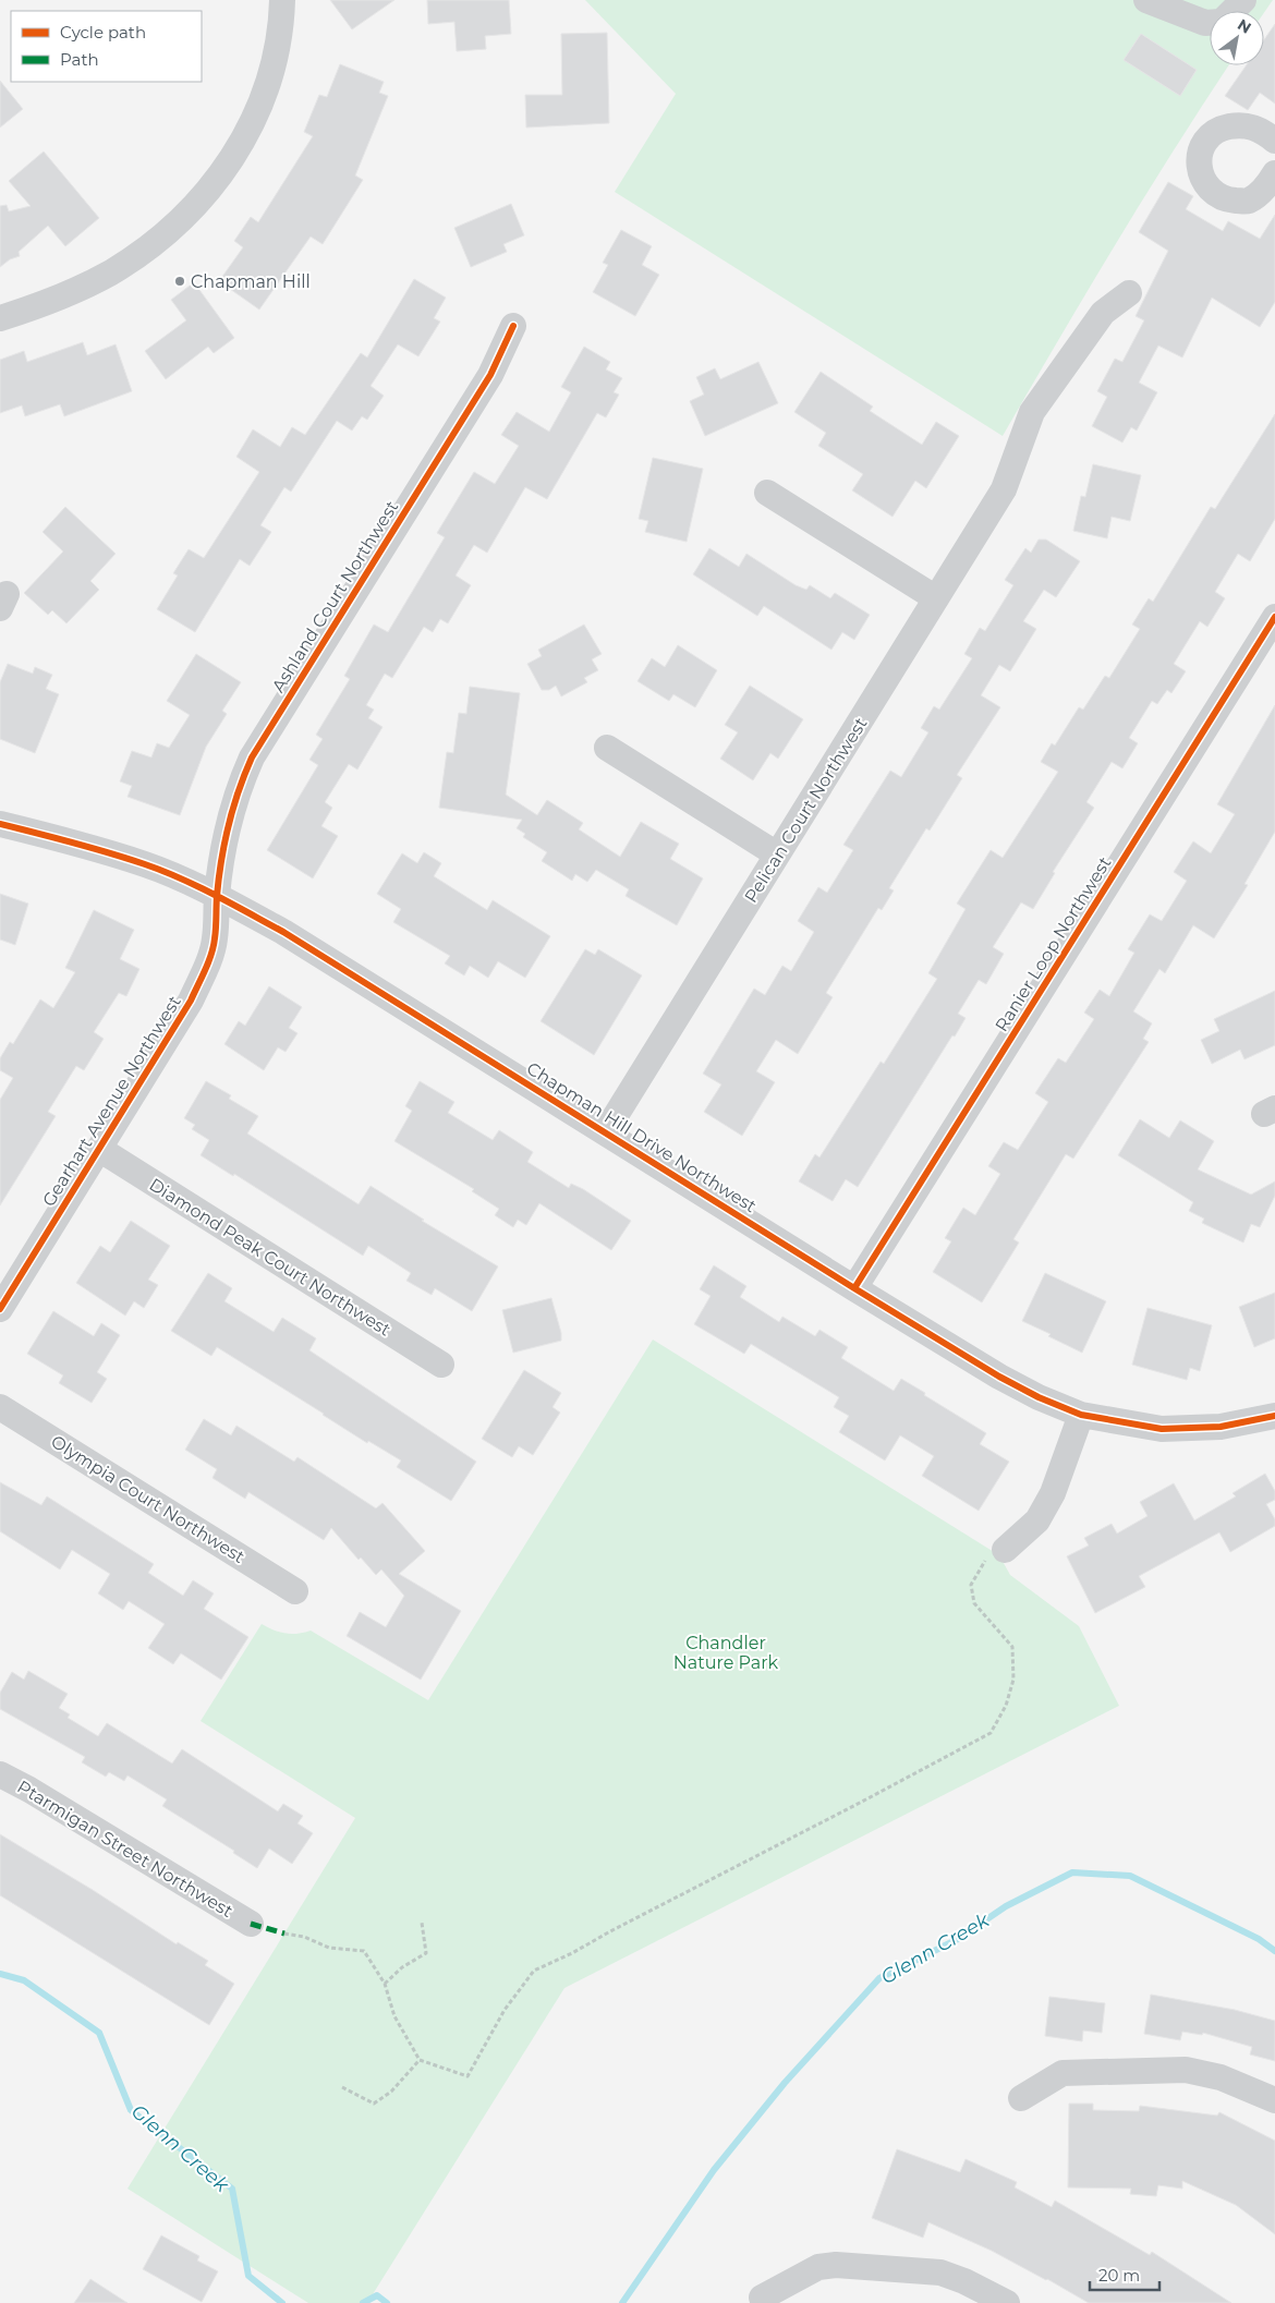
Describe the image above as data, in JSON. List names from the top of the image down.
{
  "streets": {
    "street": [
      "Ashland Court Northwest",
      "Pelican Court Northwest",
      "Ranier Loop Northwest",
      "Gearhart Avenue Northwest",
      "Chapman Hill Drive Northwest",
      "Diamond Peak Court Northwest",
      "Olympia Court Northwest",
      "Ptarmigan Street Northwest"
    ]
  },
  "crossings": [
    ["Ashland Court Northwest", "Gearhart Avenue Northwest"],
    ["Ashland Court Northwest", "Chapman Hill Drive Northwest"],
    ["Pelican Court Northwest", "Chapman Hill Drive Northwest"],
    ["Ranier Loop Northwest", "Chapman Hill Drive Northwest"],
    ["Gearhart Avenue Northwest", "Chapman Hill Drive Northwest"],
    ["Gearhart Avenue Northwest", "Diamond Peak Court Northwest"]
  ],
  "water": ["Glenn Creek"],
  "parks": ["Chandler Nature Park"],
  "places": ["Chapman Hill"],
  "legend": ["Cycle path", "Path"],
  "scale_bar": "20 m",
  "north": "top right"
}
